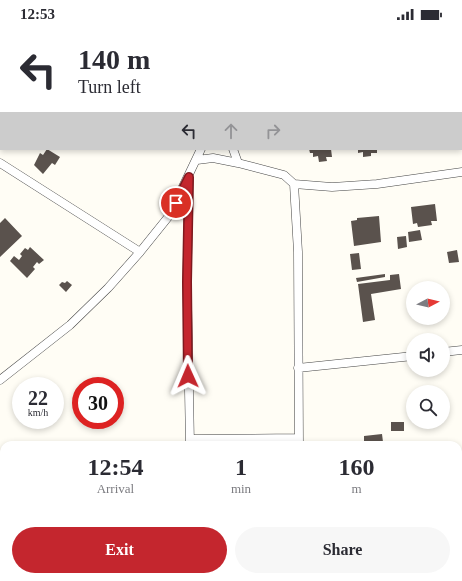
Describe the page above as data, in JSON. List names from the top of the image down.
{
  "north": "right",
  "page": {
    "status": "12:53",
    "turn": ["140 m", "Turn left"],
    "speed": "22 km/h",
    "limit": "30",
    "eta": [
      "12:54",
      "Arrival",
      "1",
      "min",
      "160",
      "m"
    ],
    "buttons": ["Exit", "Share"]
  }
}
